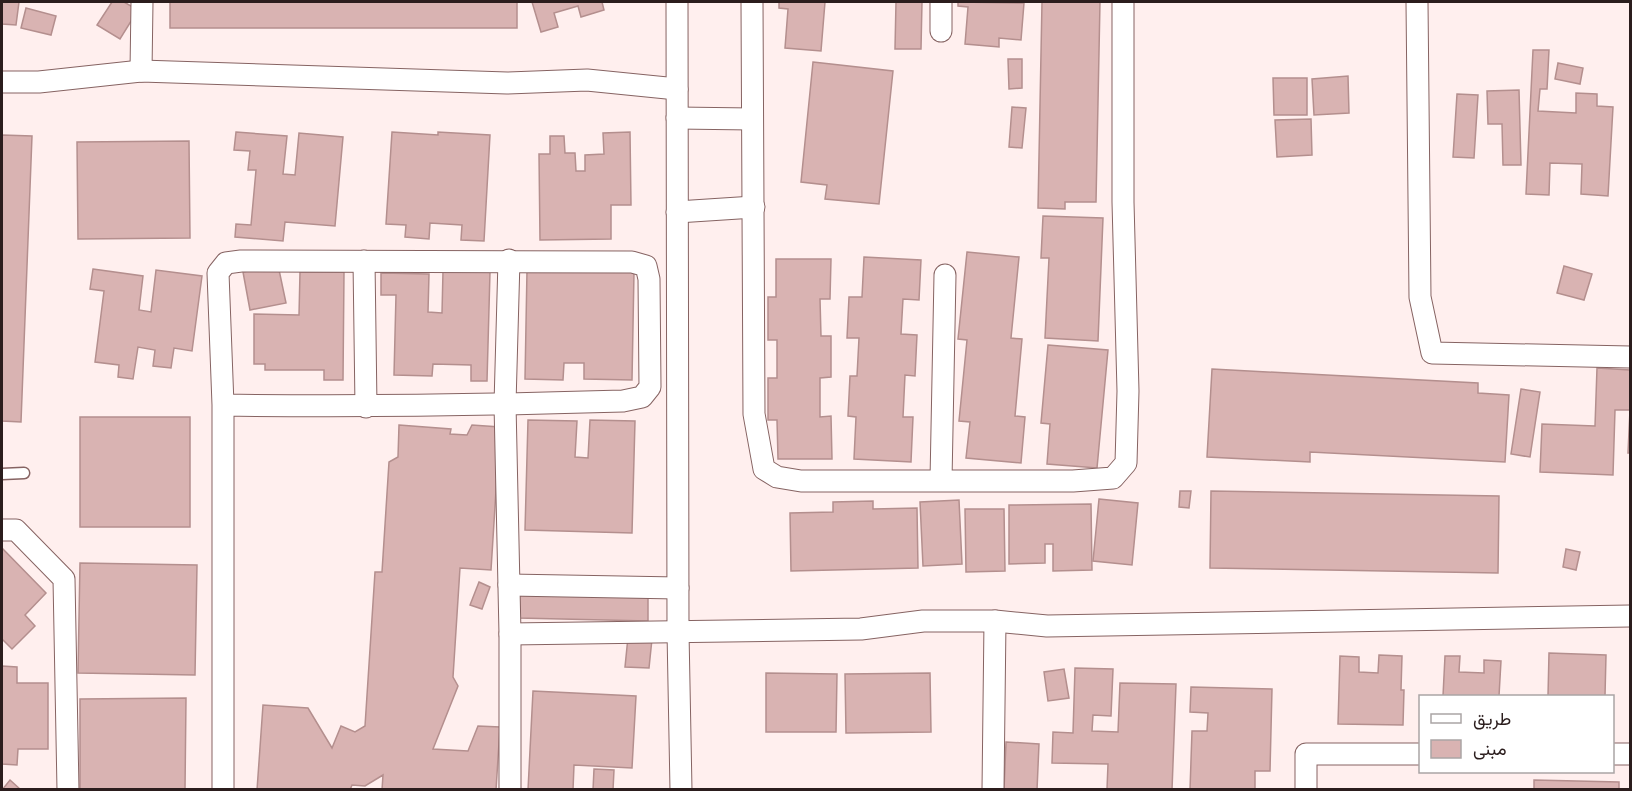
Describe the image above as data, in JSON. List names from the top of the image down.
{
  "legend": ["طريق", "مبنى"]
}
